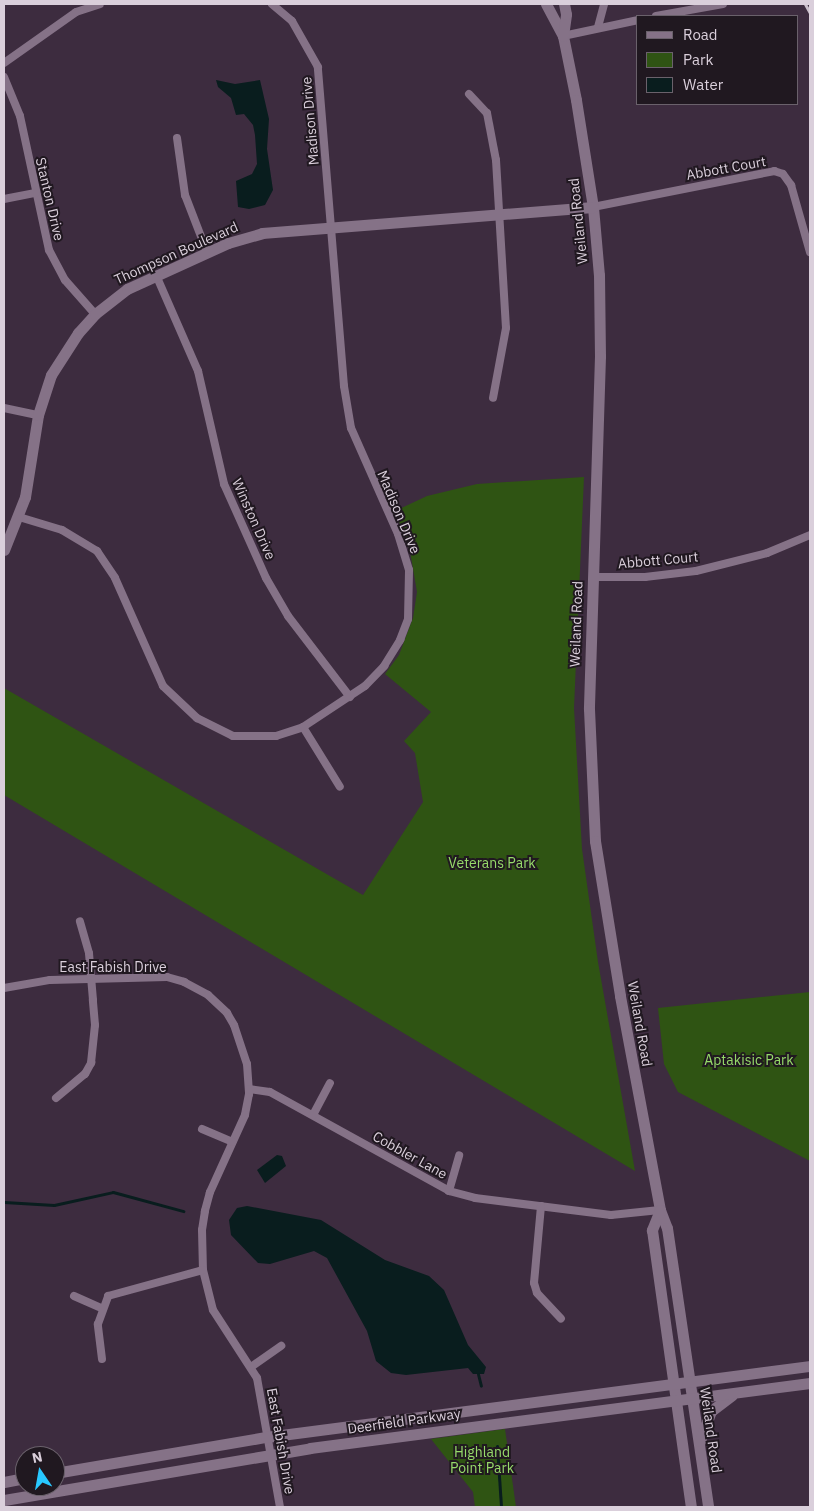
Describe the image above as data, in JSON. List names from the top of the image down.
{
  "streets": {
    "main road": ["Weiland Road", "Thompson Boulevard", "Deerfield Parkway"],
    "street": [
      "Madison Drive",
      "Abbott Court",
      "Stanton Drive",
      "Winston Drive",
      "East Fabish Drive",
      "Cobbler Lane"
    ]
  },
  "crossings": [
    ["Madison Drive", "Thompson Boulevard"],
    ["Madison Drive", "Winston Drive"],
    ["Abbott Court", "Weiland Road"],
    ["Abbott Court", "Thompson Boulevard"],
    ["Stanton Drive", "Thompson Boulevard"],
    ["Weiland Road", "Thompson Boulevard"],
    ["Weiland Road", "Cobbler Lane"],
    ["Weiland Road", "Deerfield Parkway"],
    ["Thompson Boulevard", "Winston Drive"],
    ["East Fabish Drive", "Cobbler Lane"],
    ["East Fabish Drive", "Deerfield Parkway"]
  ],
  "parks": ["Veterans Park", "Aptakisic Park", "Highland Point Park"],
  "legend": ["Road", "Park", "Water"],
  "north": "top"
}
